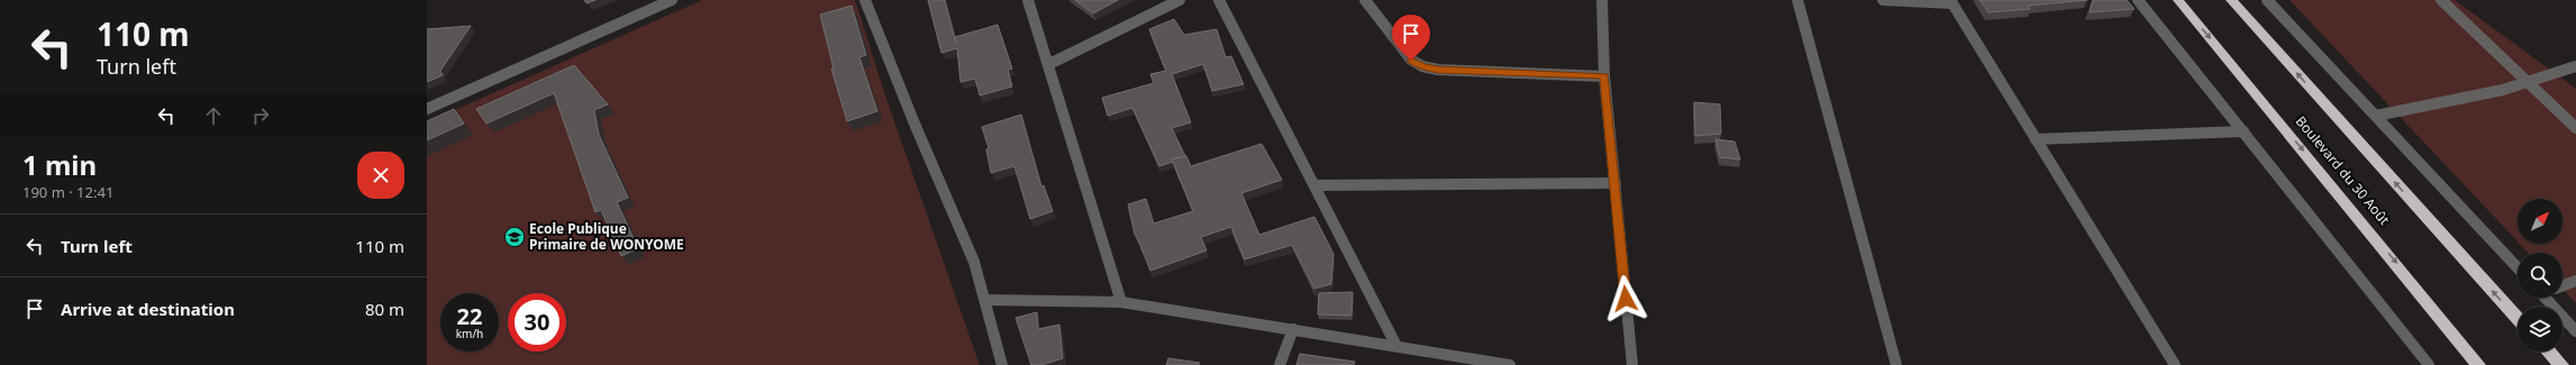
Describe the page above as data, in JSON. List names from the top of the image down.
{
  "streets": {
    "highway": ["Boulevard du 30 Août"]
  },
  "places": {
    "school or university": ["Ecole Publique Primaire de WONYOME"]
  },
  "north": "top right",
  "page": {
    "turn": ["110 m", "Turn left"],
    "heading": ["1 min", "190 m · 12:41"],
    "list": [
      {
        "name": "Turn left",
        "value": "110 m"
      },
      {
        "name": "Arrive at destination",
        "value": "80 m"
      }
    ],
    "speed": "22 km/h",
    "limit": "30"
  }
}
